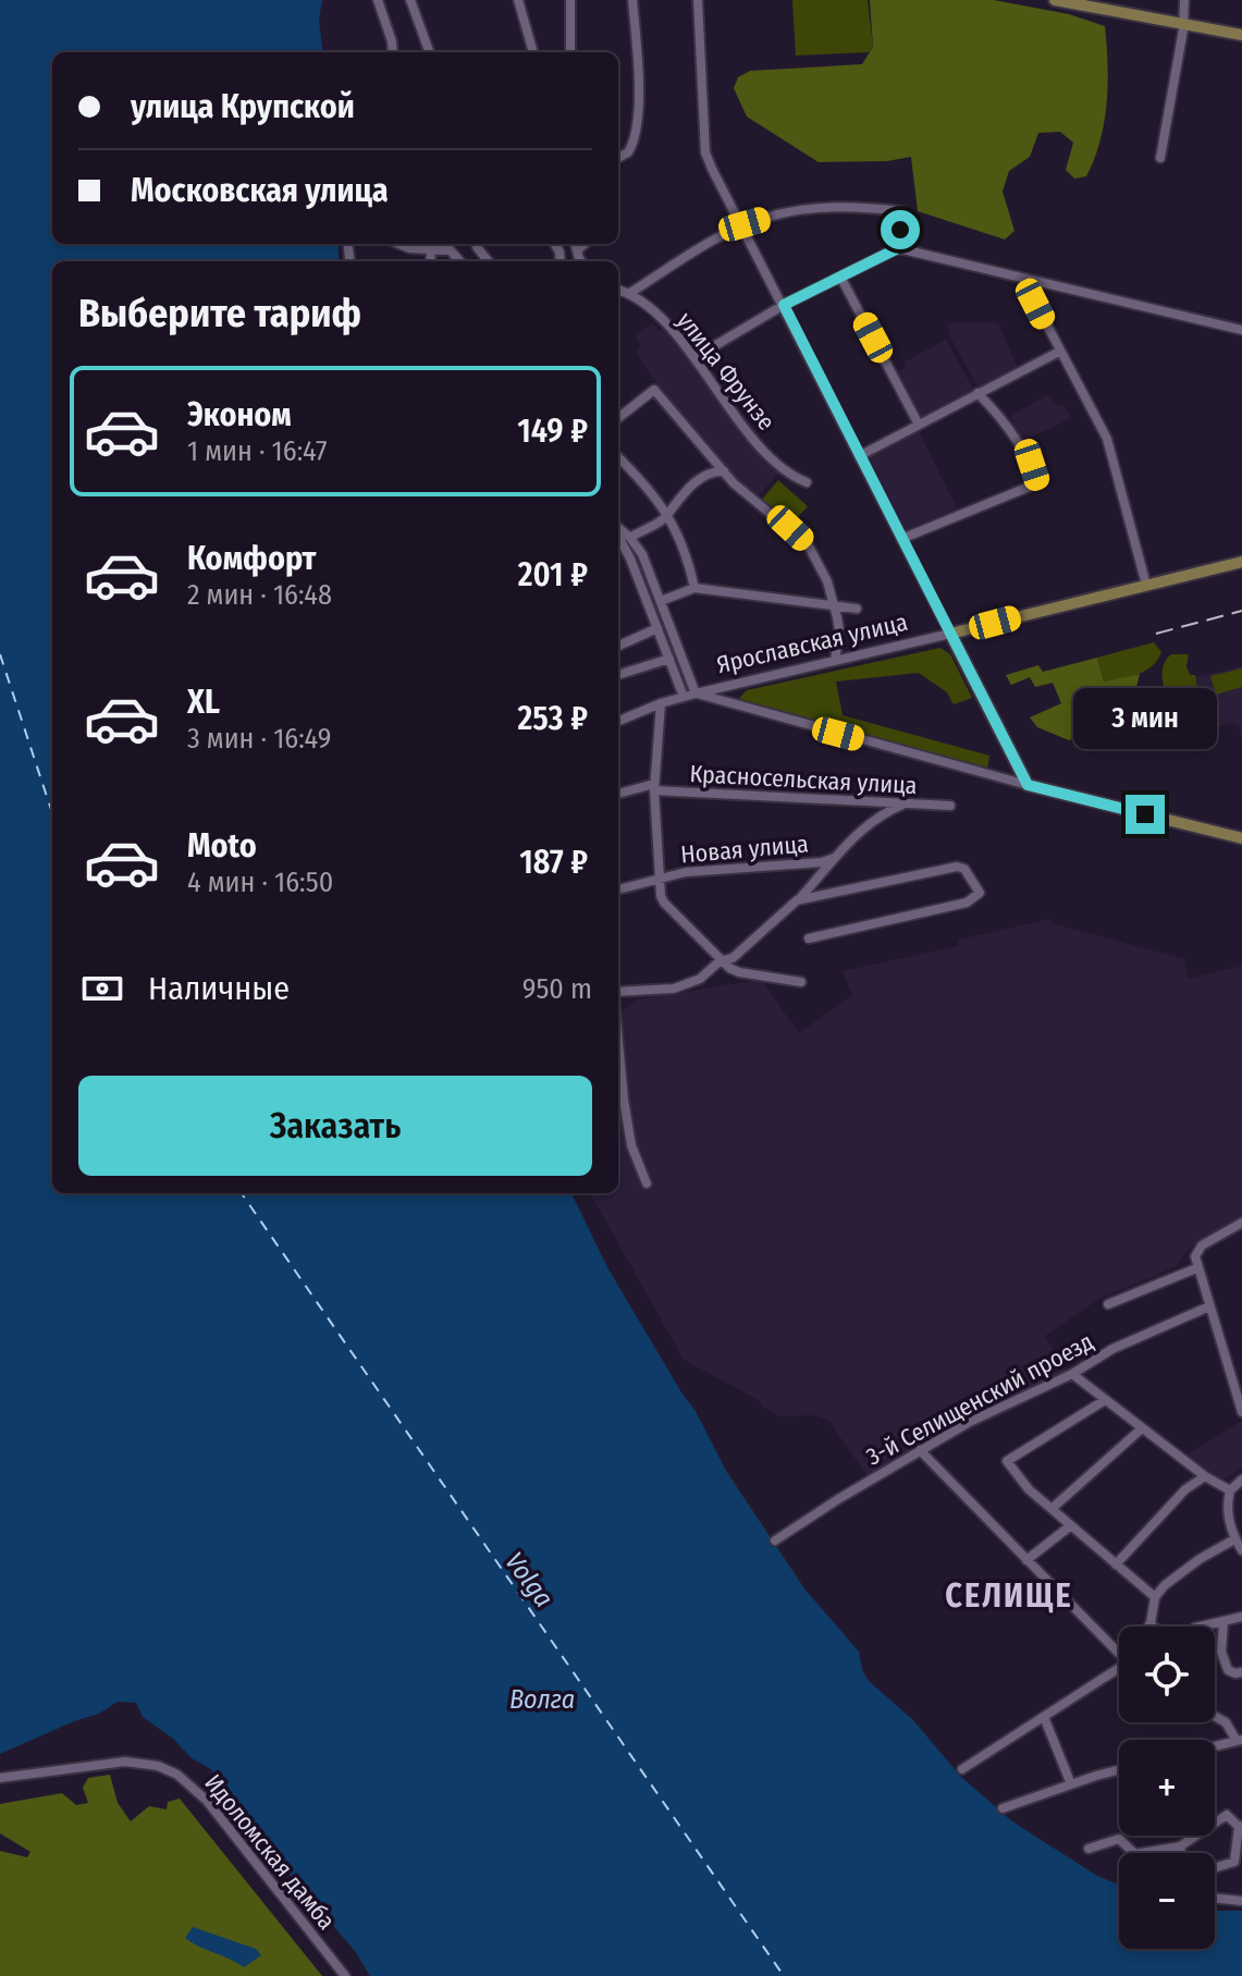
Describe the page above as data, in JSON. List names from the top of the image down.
{
  "streets": {
    "main road": ["Ярославская улица"],
    "street": [
      "улица Фрунзе",
      "Красносельская улица",
      "Новая улица",
      "3-й Селищенский проезд",
      "Идоломская дамба"
    ]
  },
  "districts": ["СЕЛИЩЕ"],
  "water": ["Volga", "Волга"],
  "page": {
    "banner": ["улица Крупской", "Московская улица"],
    "heading": "Выберите тариф",
    "list": [
      {
        "name": "Эконом",
        "note": "1 мин · 16:47",
        "value": "149 ₽"
      },
      {
        "name": "Комфорт",
        "note": "2 мин · 16:48",
        "value": "201 ₽"
      },
      {
        "name": "XL",
        "note": "3 мин · 16:49",
        "value": "253 ₽"
      },
      {
        "name": "Moto",
        "note": "4 мин · 16:50",
        "value": "187 ₽"
      }
    ],
    "bubble": "3 мин",
    "pay": ["Наличные", "950 m"],
    "buttons": "Заказать",
    "map_buttons": ["+", "−"]
  }
}
